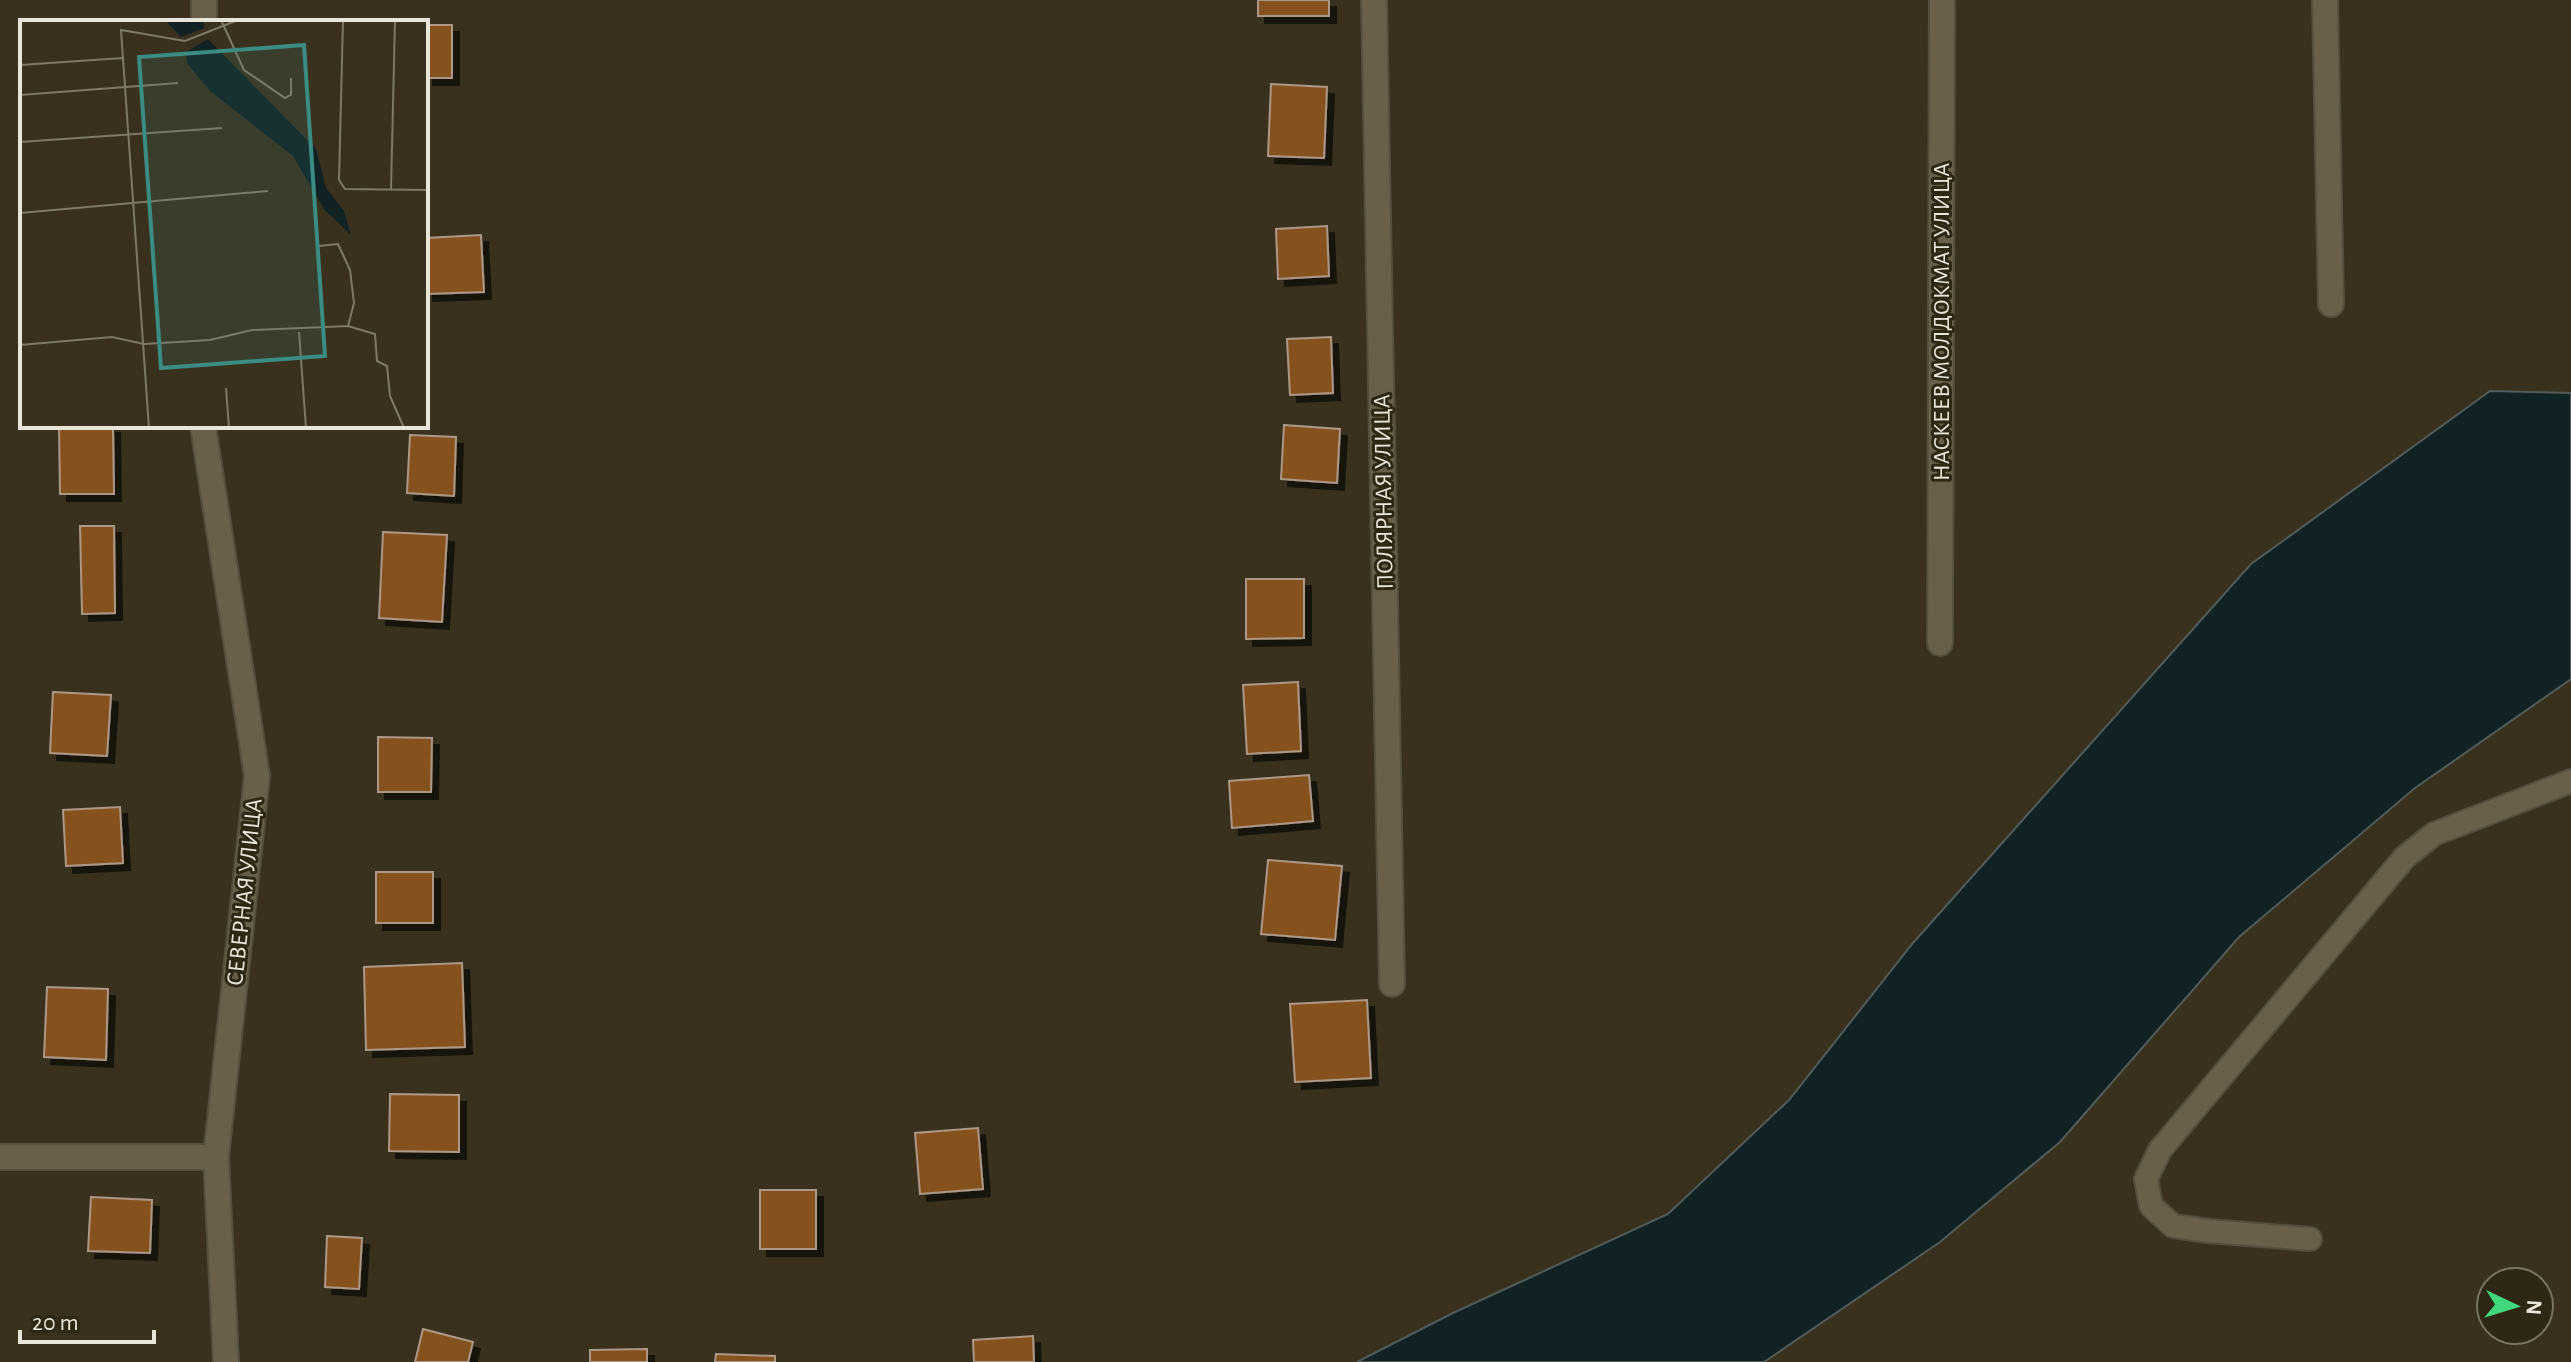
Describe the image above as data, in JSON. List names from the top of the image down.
{
  "streets": {
    "street": ["НАСКЕЕВ МОЛДОКМАТ УЛИЦА", "ПОЛЯРНАЯ УЛИЦА", "СЕВЕРНАЯ УЛИЦА"]
  },
  "scale_bar": "20 m",
  "north": "right"
}
